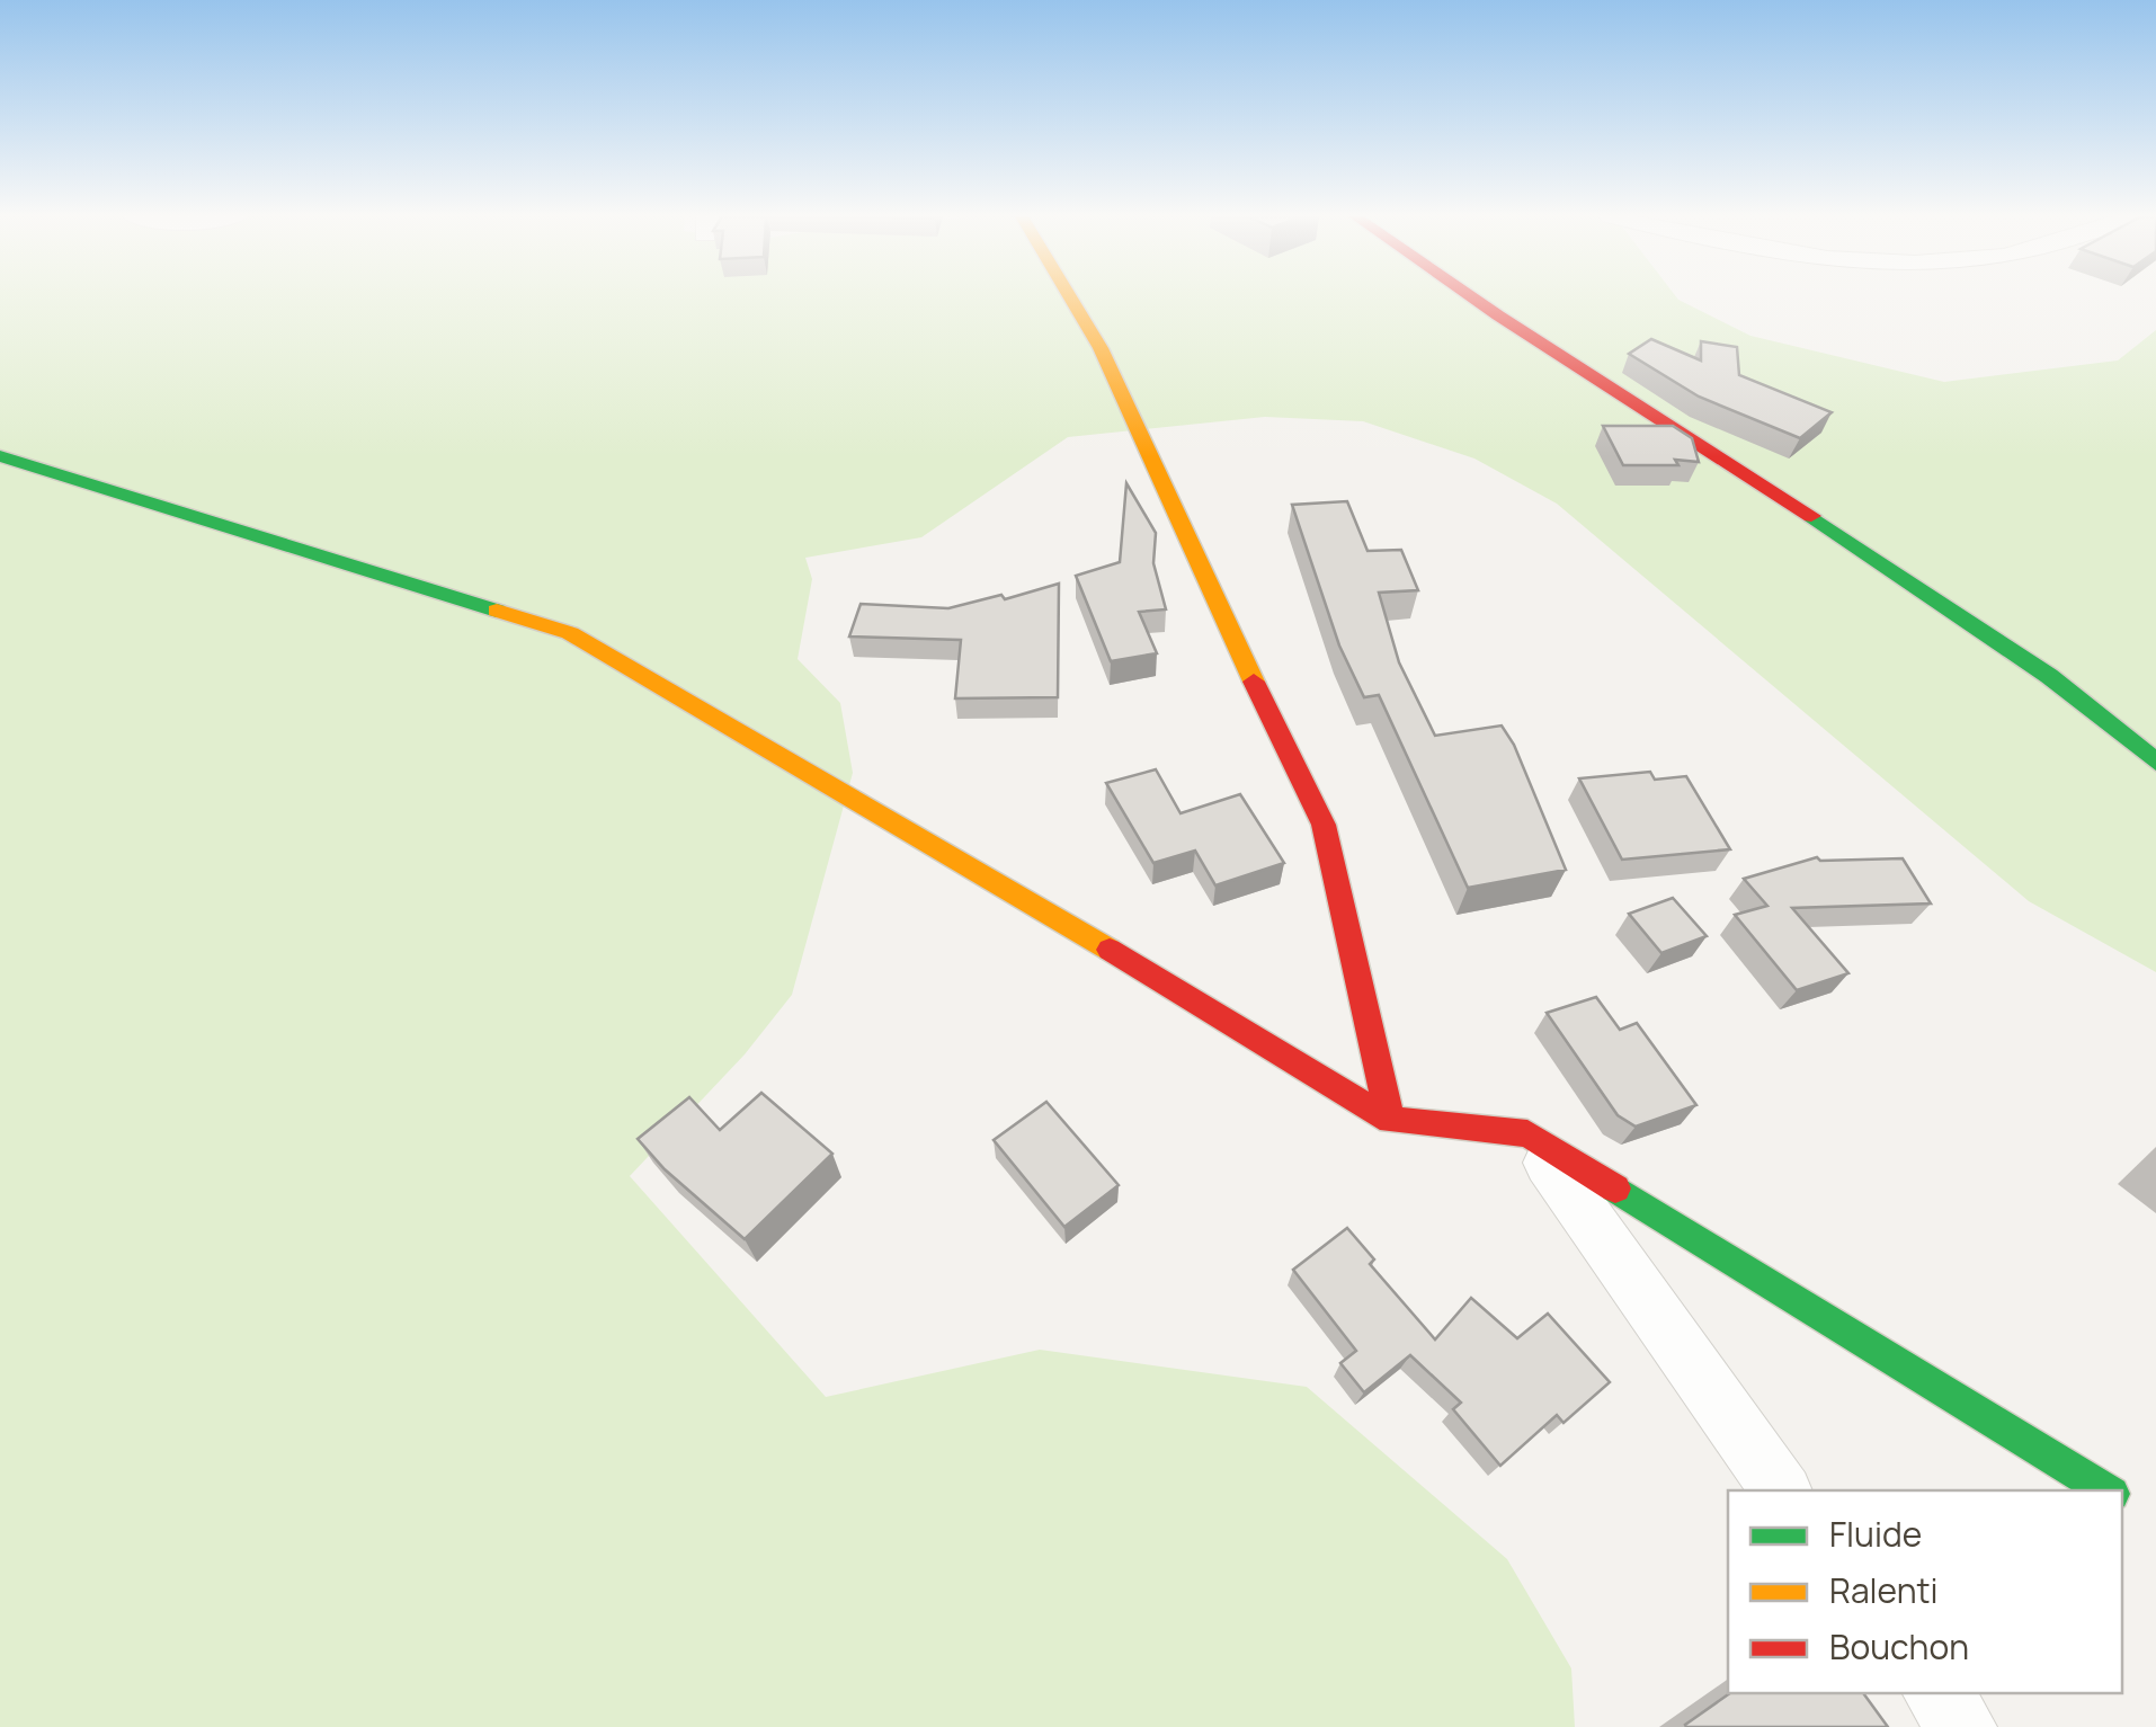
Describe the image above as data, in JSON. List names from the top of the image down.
{
  "legend": ["Fluide", "Ralenti", "Bouchon"]
}
